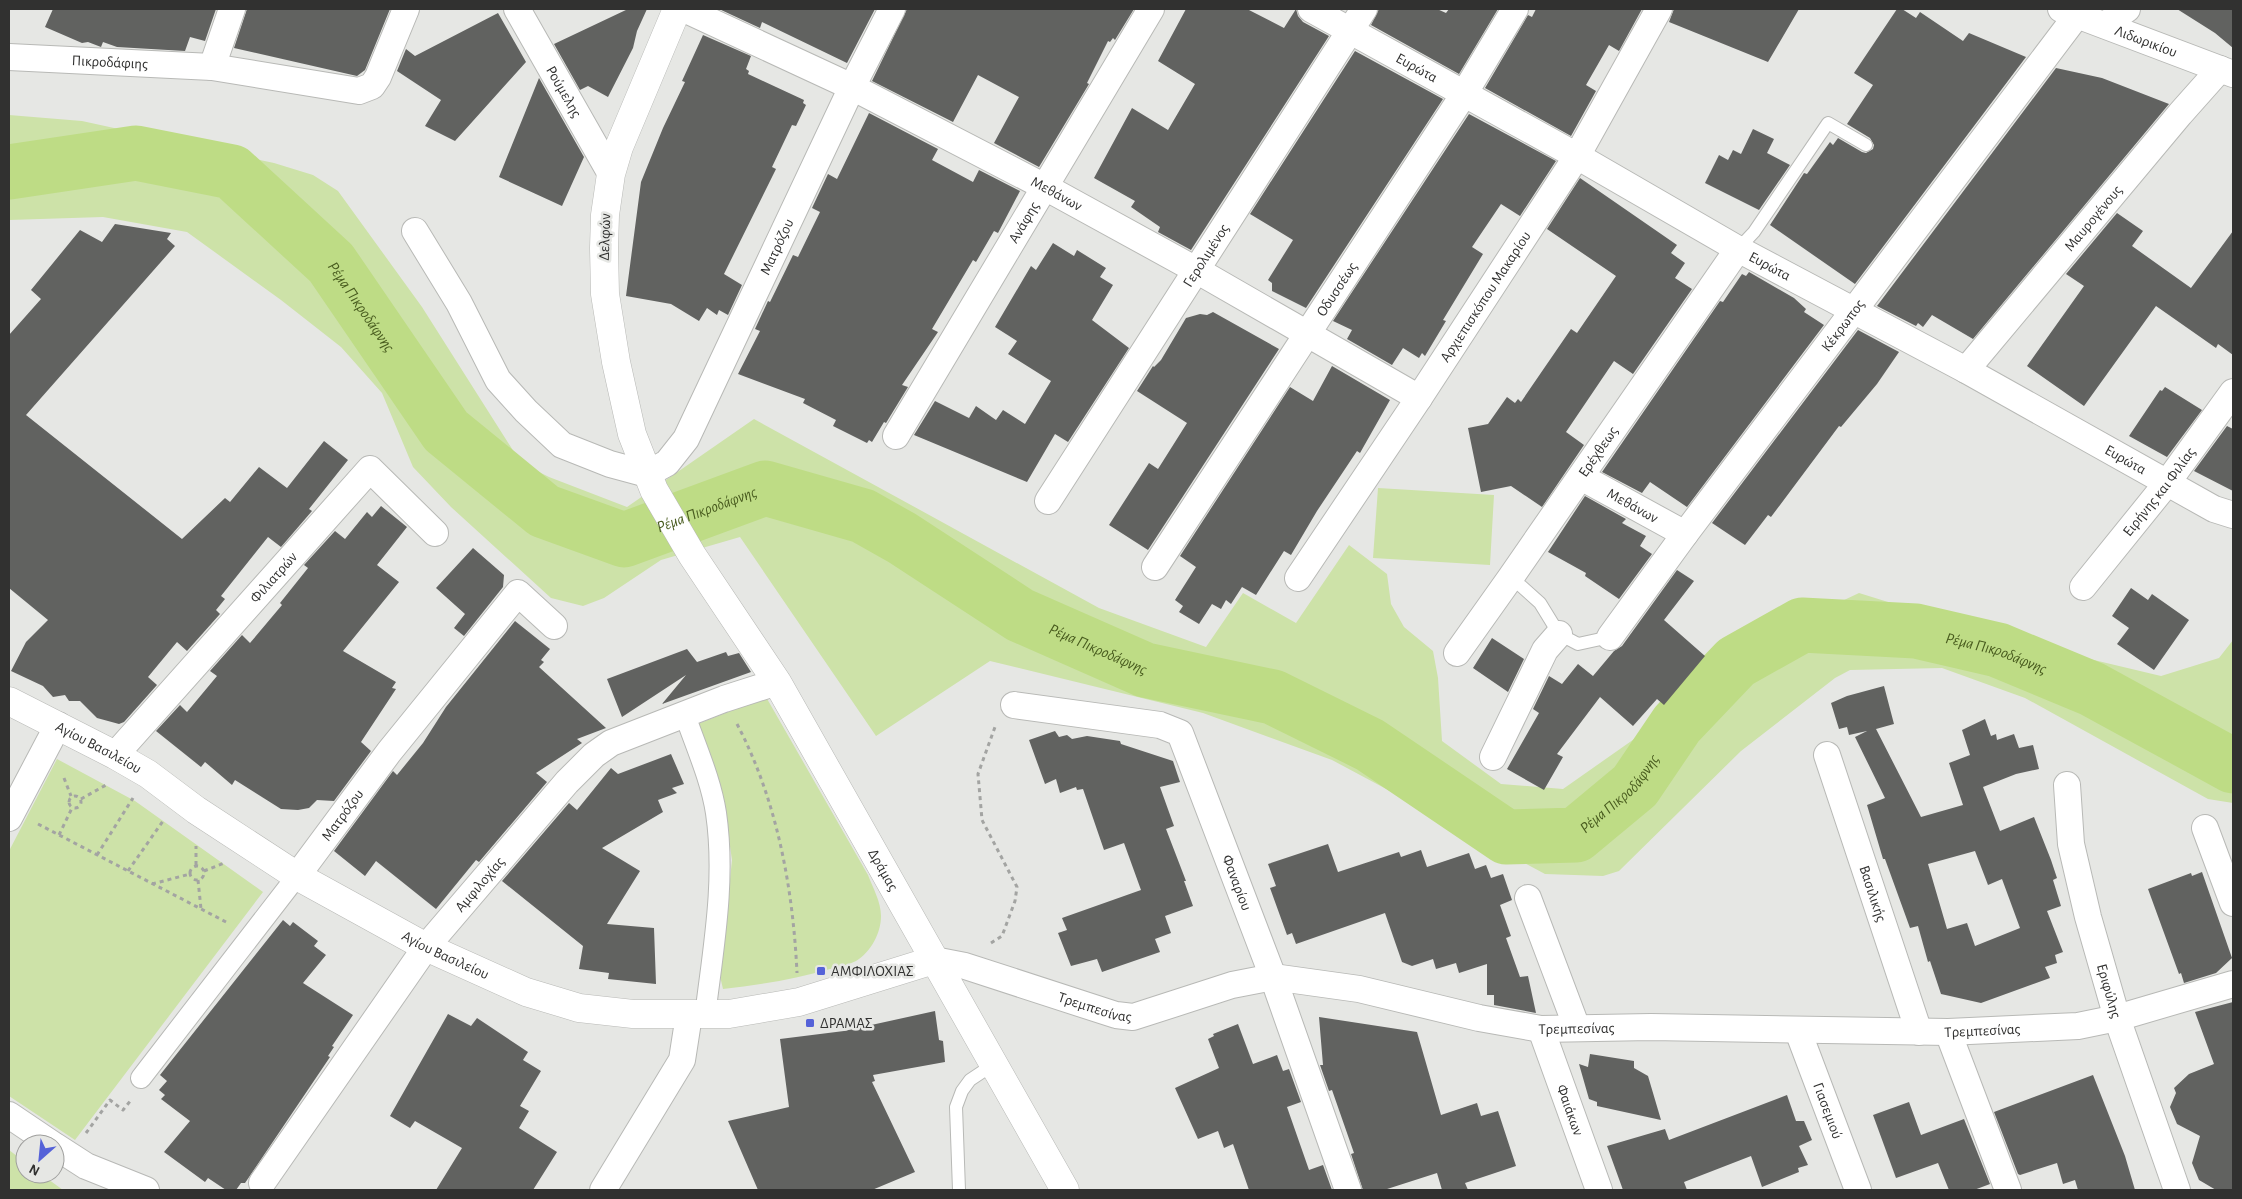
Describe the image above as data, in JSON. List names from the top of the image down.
{
  "streets": {
    "street": [
      "Λιδωρικίου",
      "Πικροδάφιης",
      "Ευρώτα",
      "Ρούμελης",
      "Μεθάνων",
      "Μαυρογένους",
      "Ανάφης",
      "Δελφών",
      "Ματρόζου",
      "Γερολιμένος",
      "Οδυσσέως",
      "Αρχιεπισκόπου Μακαρίου",
      "Κέκρωπος",
      "Ερέχθεως",
      "Ειρήνης και Φιλίας",
      "Φιλιατρών",
      "Αγίου Βασιλείου",
      "Δράμας",
      "Φαναρίου",
      "Αμφιλοχίας",
      "Βασιλικής",
      "Εριφύλης",
      "Τρεμπεσίνας",
      "Φαιάκων",
      "Γιασεμιού"
    ]
  },
  "crossings": [
    ["Λιδωρικίου", "Μαυρογένους"],
    ["Λιδωρικίου", "Κέκρωπος"],
    ["Ευρώτα", "Μαυρογένους"],
    ["Ευρώτα", "Γερολιμένος"],
    ["Ευρώτα", "Οδυσσέως"],
    ["Ευρώτα", "Αρχιεπισκόπου Μακαρίου"],
    ["Ευρώτα", "Κέκρωπος"],
    ["Ευρώτα", "Ερέχθεως"],
    ["Ευρώτα", "Ειρήνης και Φιλίας"],
    ["Ρούμελης", "Δελφών"],
    ["Μεθάνων", "Ανάφης"],
    ["Μεθάνων", "Ματρόζου"],
    ["Μεθάνων", "Γερολιμένος"],
    ["Μεθάνων", "Οδυσσέως"],
    ["Μεθάνων", "Αρχιεπισκόπου Μακαρίου"],
    ["Μεθάνων", "Κέκρωπος"],
    ["Μεθάνων", "Ερέχθεως"],
    ["Δελφών", "Ματρόζου"],
    ["Δελφών", "Δράμας"],
    ["Ματρόζου", "Αγίου Βασιλείου"],
    ["Φιλιατρών", "Αγίου Βασιλείου"],
    ["Αγίου Βασιλείου", "Δράμας"],
    ["Αγίου Βασιλείου", "Αμφιλοχίας"],
    ["Αγίου Βασιλείου", "Τρεμπεσίνας"],
    ["Δράμας", "Αμφιλοχίας"],
    ["Δράμας", "Τρεμπεσίνας"],
    ["Φαναρίου", "Τρεμπεσίνας"],
    ["Βασιλικής", "Τρεμπεσίνας"],
    ["Εριφύλης", "Τρεμπεσίνας"],
    ["Τρεμπεσίνας", "Φαιάκων"],
    ["Τρεμπεσίνας", "Γιασεμιού"]
  ],
  "water": ["Ρέμα Πικροδάφνης"],
  "places": {
    "transit": ["ΑΜΦΙΛΟΧΙΑΣ", "ΔΡΑΜΑΣ"]
  },
  "north": "bottom left"
}
